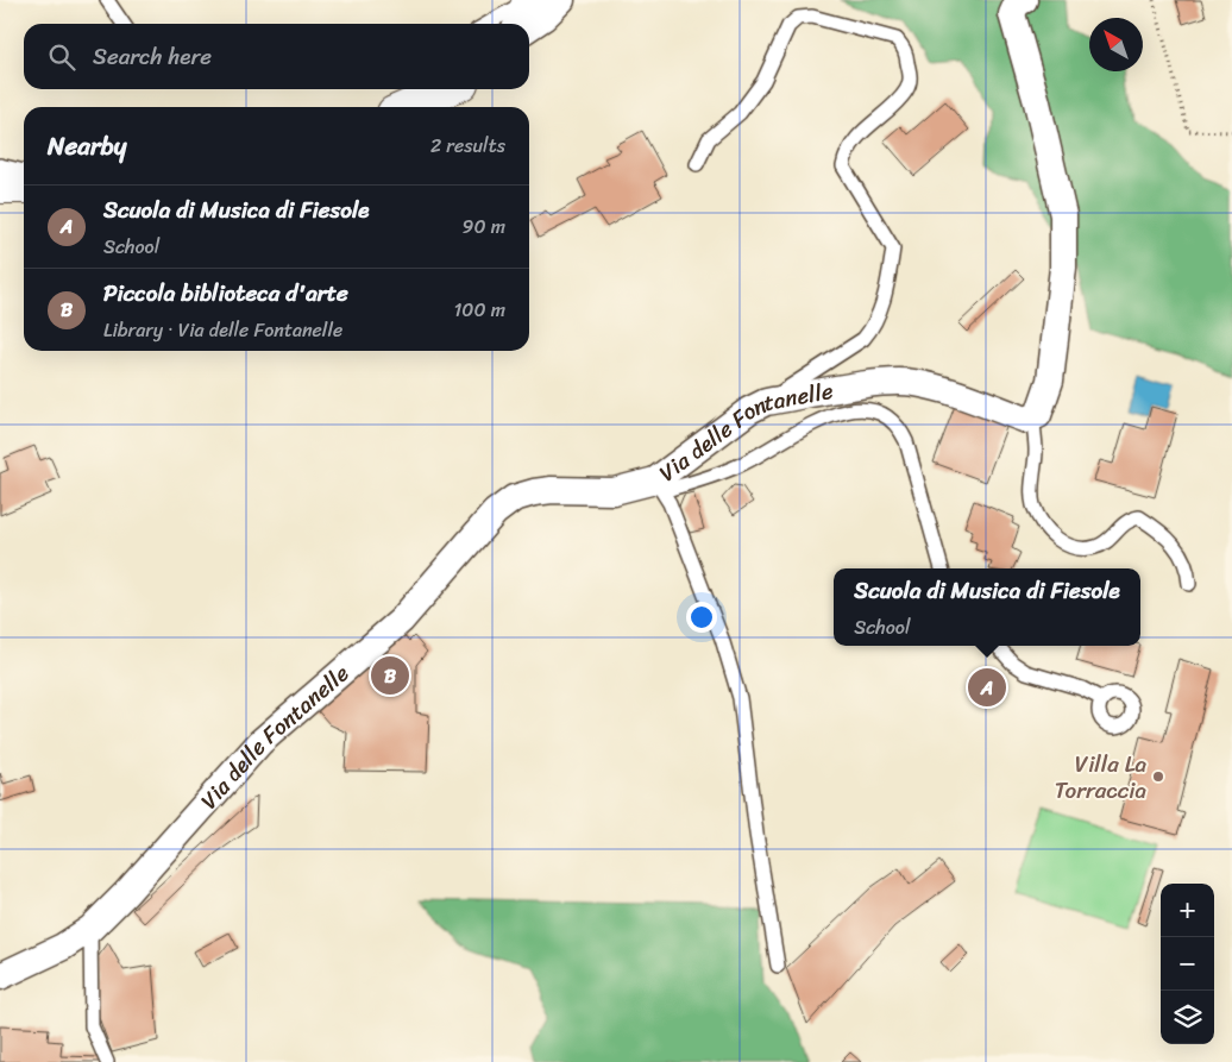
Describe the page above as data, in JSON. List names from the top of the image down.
{
  "streets": {
    "street": ["Via delle Fontanelle"]
  },
  "places": ["Villa La Torraccia"],
  "north": "top left",
  "page": {
    "search": "Search here",
    "heading": ["Nearby", "2 results"],
    "list": [
      {
        "mark": "A",
        "name": "Scuola di Musica di Fiesole",
        "note": "School",
        "value": "90 m"
      },
      {
        "mark": "B",
        "name": "Piccola biblioteca d'arte",
        "note": "Library · Via delle Fontanelle",
        "value": "100 m"
      }
    ],
    "popup": ["Scuola di Musica di Fiesole", "School"],
    "pins": ["B", "A"],
    "map_buttons": ["+", "−"]
  }
}
